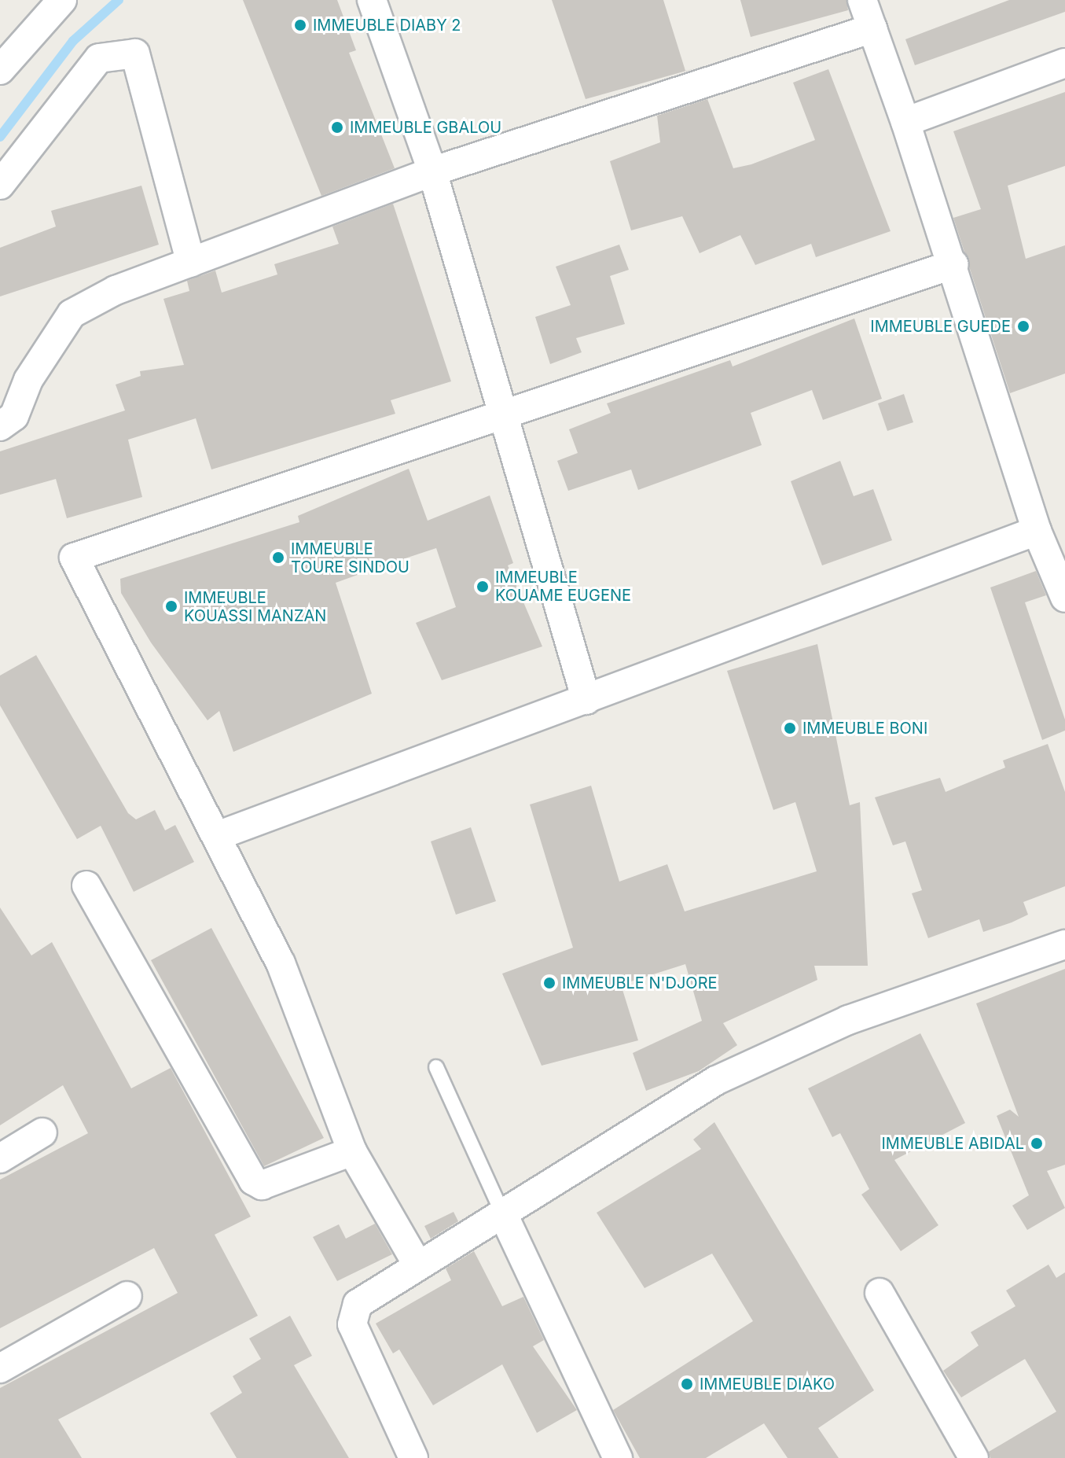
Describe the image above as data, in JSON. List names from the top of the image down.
{
  "places": [
    "IMMEUBLE DIABY 2",
    "IMMEUBLE GBALOU",
    "IMMEUBLE GUEDE",
    "IMMEUBLE TOURE SINDOU",
    "IMMEUBLE KOUAME EUGENE",
    "IMMEUBLE KOUASSI MANZAN",
    "IMMEUBLE BONI",
    "IMMEUBLE N'DJORE",
    "IMMEUBLE ABIDAL",
    "IMMEUBLE DIAKO"
  ]
}
